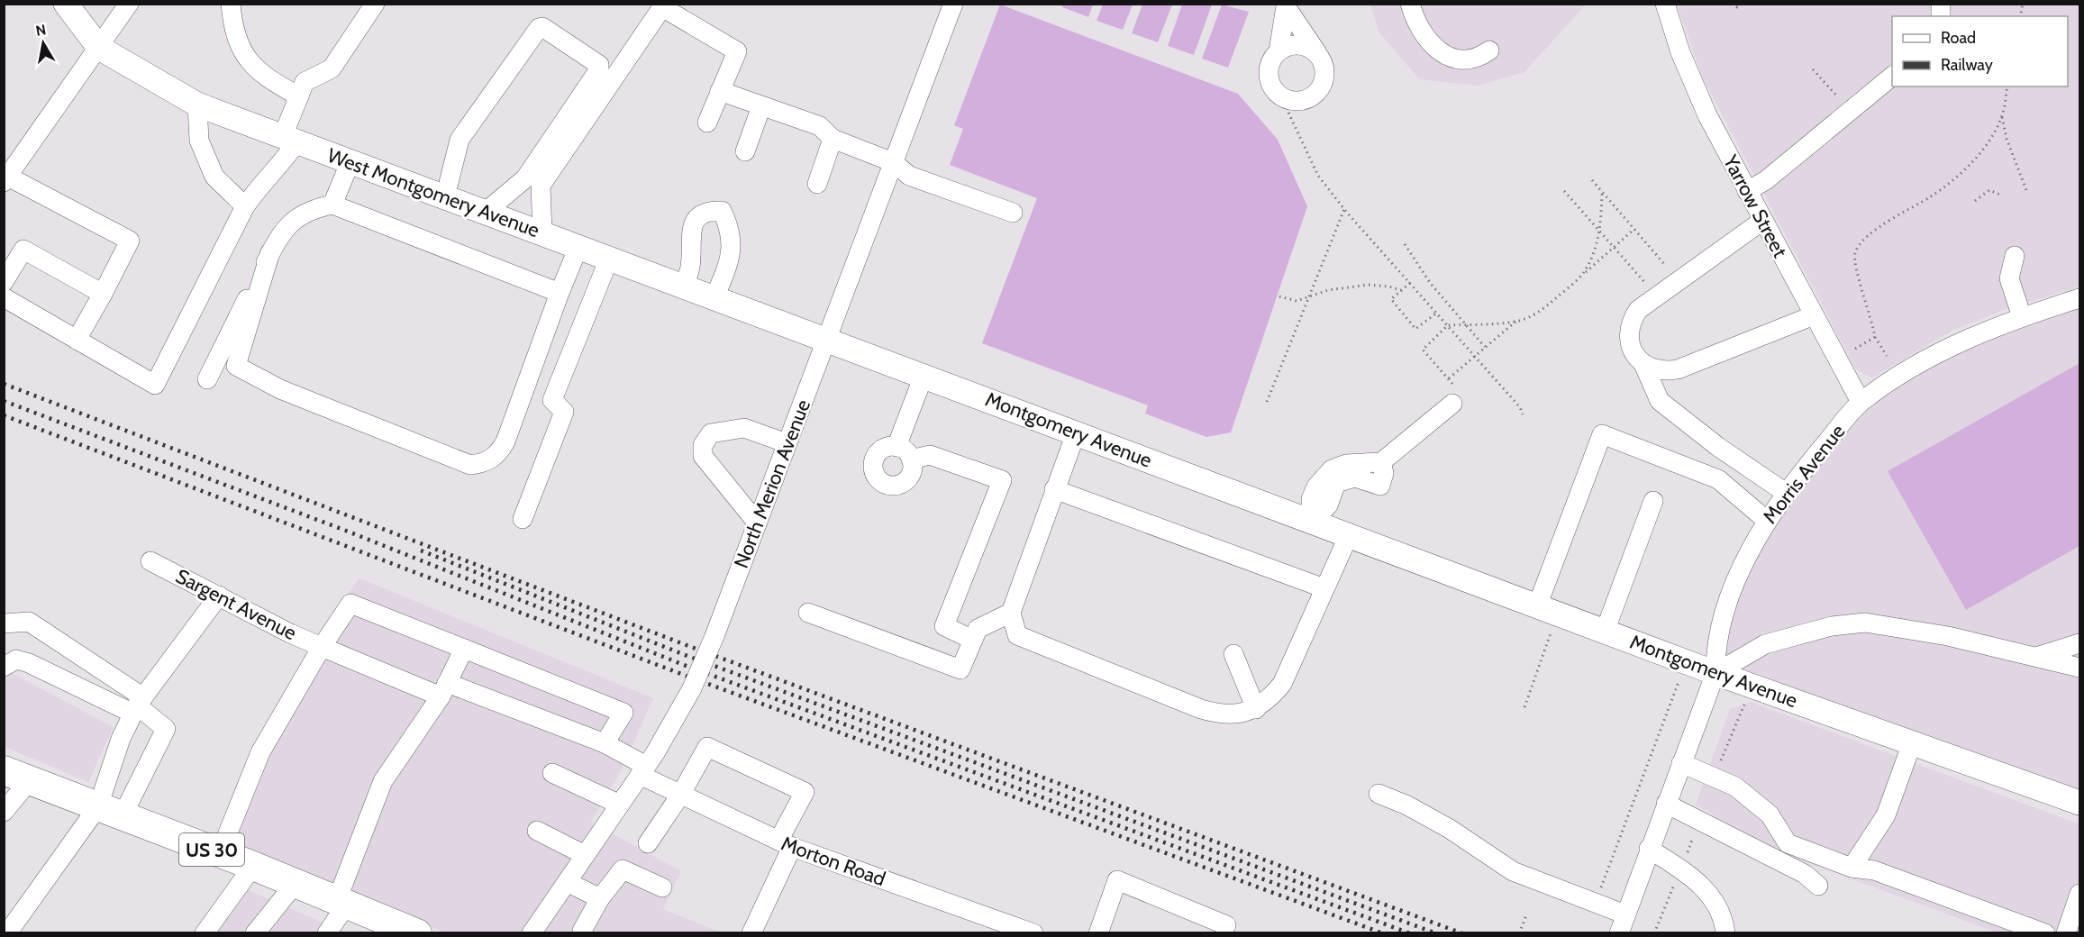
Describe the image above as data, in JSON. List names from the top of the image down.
{
  "streets": {
    "highway": ["US 30"],
    "main road": ["West Montgomery Avenue", "Montgomery Avenue"],
    "street": [
      "Yarrow Street",
      "Morris Avenue",
      "North Merion Avenue",
      "Sargent Avenue",
      "Morton Road"
    ]
  },
  "crossings": [
    ["West Montgomery Avenue", "Montgomery Avenue"],
    ["West Montgomery Avenue", "North Merion Avenue"],
    ["Yarrow Street", "Morris Avenue"],
    ["Montgomery Avenue", "Morris Avenue"],
    ["Montgomery Avenue", "North Merion Avenue"],
    ["North Merion Avenue", "Morton Road"],
    ["Sargent Avenue", "Morton Road"]
  ],
  "legend": ["Road", "Railway"],
  "north": "top"
}
